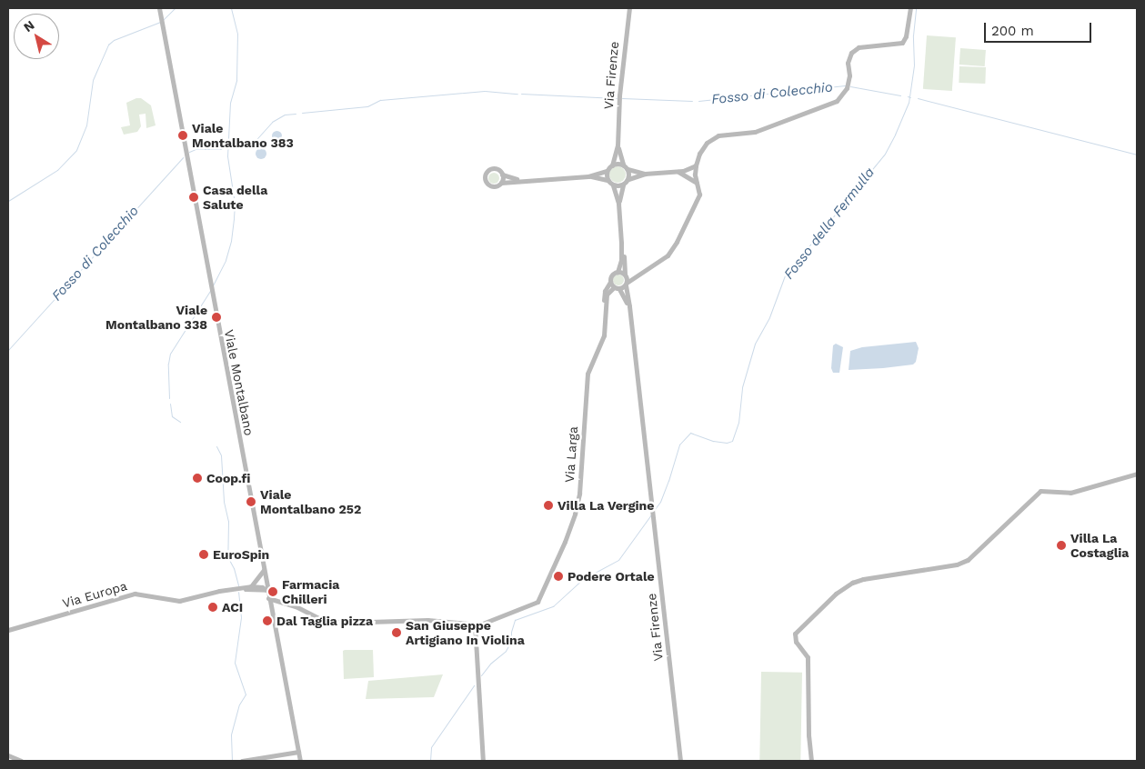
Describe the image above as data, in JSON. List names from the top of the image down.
{
  "streets": {
    "street": [
      "Via Firenze",
      "Viale Montalbano",
      "Via Larga",
      "Via Europa"
    ]
  },
  "crossings": [
    ["Via Firenze", "Via Larga"]
  ],
  "water": ["Fosso di Colecchio", "Fosso della Fermulla"],
  "places": [
    "Viale Montalbano 383",
    "Casa della Salute",
    "Viale Montalbano 338",
    "Coop.fi",
    "Viale Montalbano 252",
    "Villa La Vergine",
    "Villa La Costaglia",
    "EuroSpin",
    "Podere Ortale",
    "Farmacia Chilleri",
    "ACI",
    "Dal Taglia pizza",
    "San Giuseppe Artigiano In Violina"
  ],
  "scale_bar": "200 m",
  "north": "top left"
}
